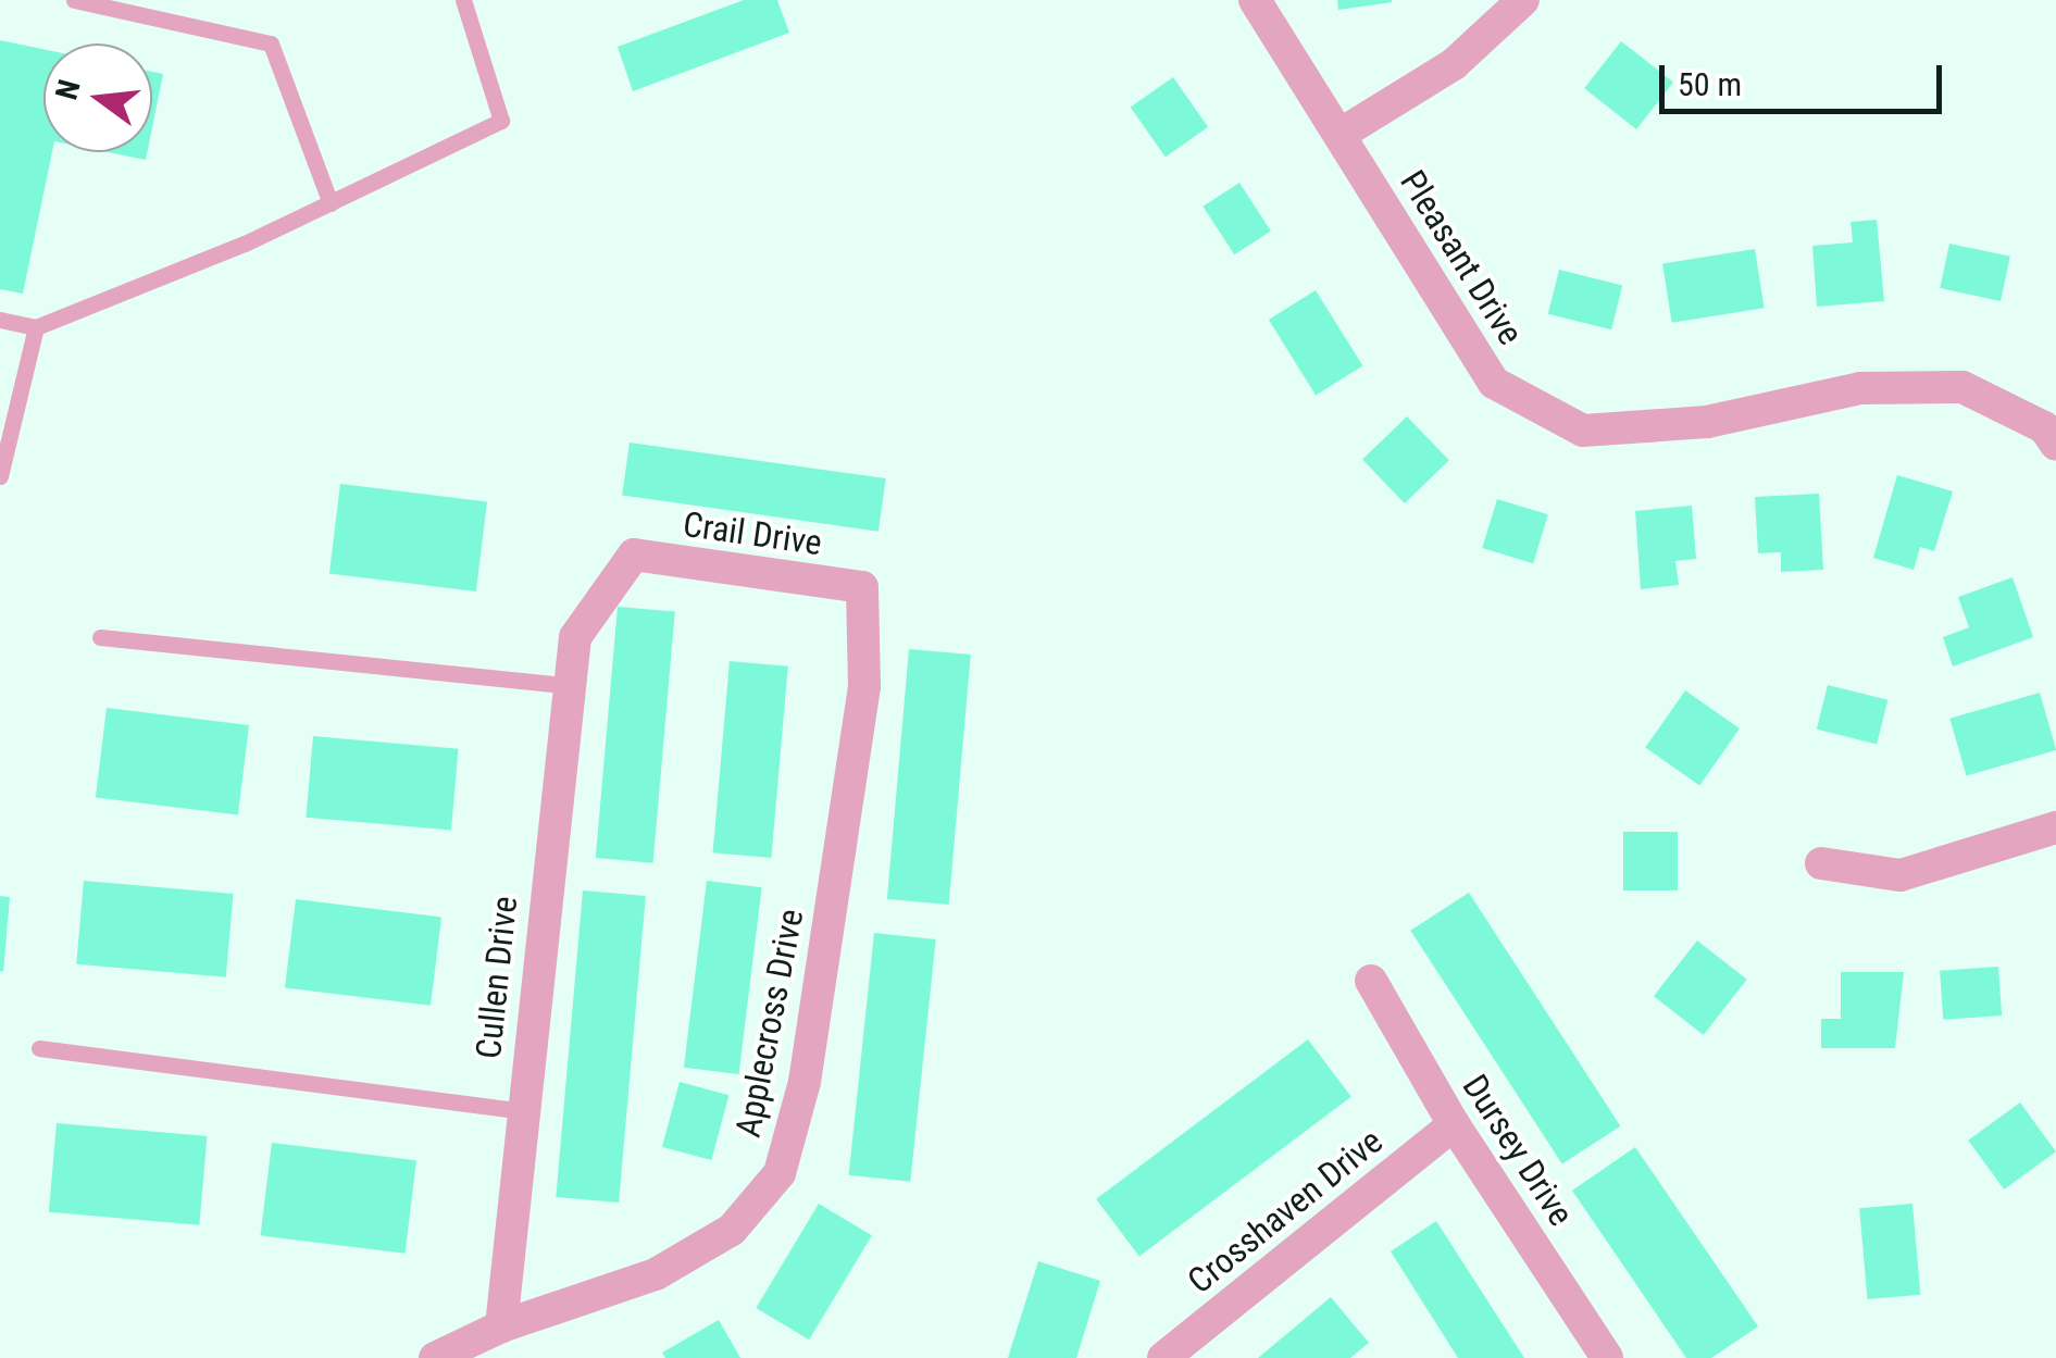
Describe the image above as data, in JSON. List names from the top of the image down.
{
  "streets": {
    "street": [
      "Pleasant Drive",
      "Crail Drive",
      "Cullen Drive",
      "Applecross Drive",
      "Dursey Drive",
      "Crosshaven Drive"
    ]
  },
  "crossings": [
    ["Crail Drive", "Cullen Drive"],
    ["Crail Drive", "Applecross Drive"],
    ["Cullen Drive", "Applecross Drive"],
    ["Dursey Drive", "Crosshaven Drive"]
  ],
  "scale_bar": "50 m",
  "north": "left"
}
